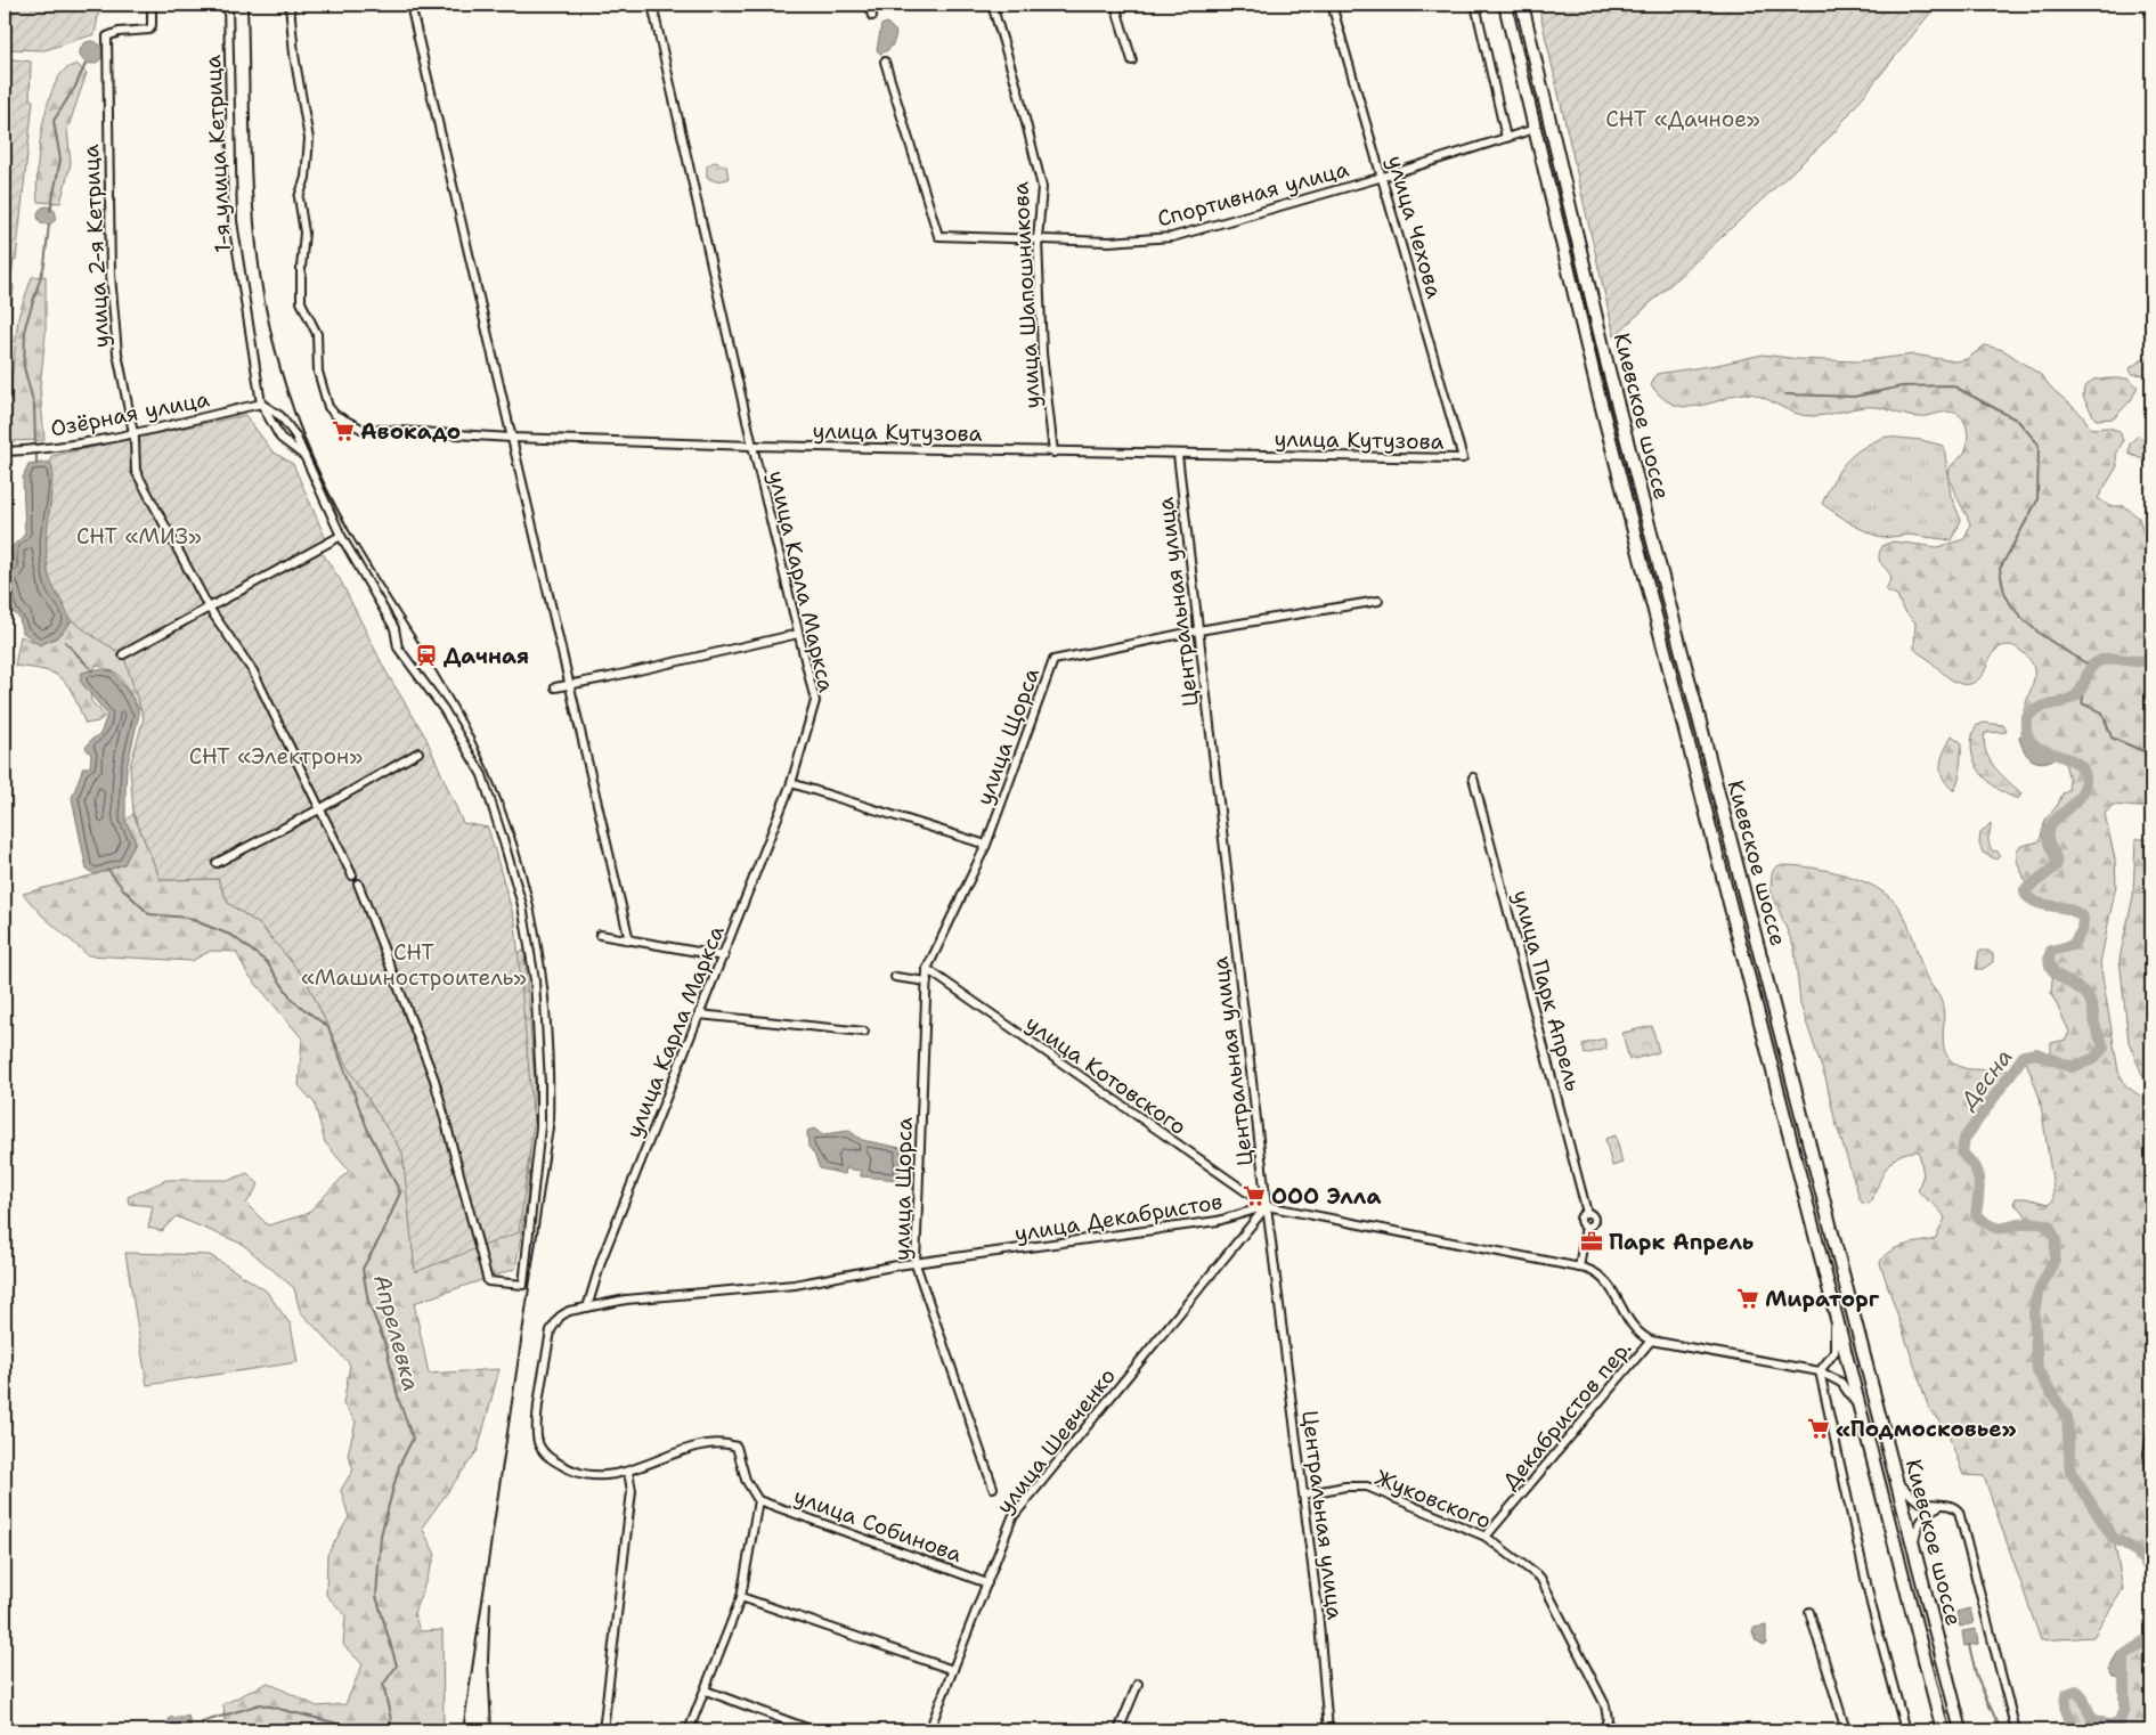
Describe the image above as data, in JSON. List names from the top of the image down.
{
  "streets": {
    "highway": ["Киевское шоссе"],
    "street": [
      "1-я улица Кетрица",
      "Спортивная улица",
      "улица Чехова",
      "улица 2-я Кетрица",
      "улица Шапошникова",
      "Озёрная улица",
      "улица Кутузова",
      "улица Карла Маркса",
      "Центральная улица",
      "улица Щорса",
      "улица Парк Апрель",
      "улица Котовского",
      "улица Декабристов",
      "Декабристов пер.",
      "улица Шевченко",
      "Жуковского",
      "улица Собинова"
    ]
  },
  "crossings": [
    ["1-я улица Кетрица", "Озёрная улица"],
    ["Спортивная улица", "улица Чехова"],
    ["Спортивная улица", "улица Шапошникова"],
    ["Спортивная улица", "Киевское шоссе"],
    ["улица Чехова", "улица Кутузова"],
    ["улица 2-я Кетрица", "Озёрная улица"],
    ["улица Шапошникова", "улица Кутузова"],
    ["улица Кутузова", "улица Карла Маркса"],
    ["улица Кутузова", "Центральная улица"],
    ["улица Карла Маркса", "улица Декабристов"],
    ["Центральная улица", "улица Щорса"],
    ["Центральная улица", "улица Котовского"],
    ["Центральная улица", "улица Декабристов"],
    ["Центральная улица", "улица Шевченко"],
    ["Центральная улица", "Жуковского"],
    ["улица Щорса", "улица Котовского"],
    ["улица Щорса", "улица Декабристов"],
    ["улица Парк Апрель", "улица Декабристов"],
    ["улица Котовского", "улица Декабристов"],
    ["улица Котовского", "улица Шевченко"],
    ["улица Декабристов", "Декабристов пер."],
    ["улица Декабристов", "улица Шевченко"],
    ["Декабристов пер.", "Жуковского"],
    ["улица Шевченко", "улица Собинова"]
  ],
  "water": ["Десна", "Апрелевка"],
  "parks": [
    "СНТ «Дачное»",
    "СНТ «МИЗ»",
    "СНТ «Электрон»",
    "СНТ «Машиностроитель»"
  ],
  "places": {
    "supermarket": [
      "Авокадо",
      "ООО Элла",
      "Мираторг",
      "«Подмосковье»"
    ],
    "station": ["Дачная"],
    "office": ["Парк Апрель"]
  }
}
